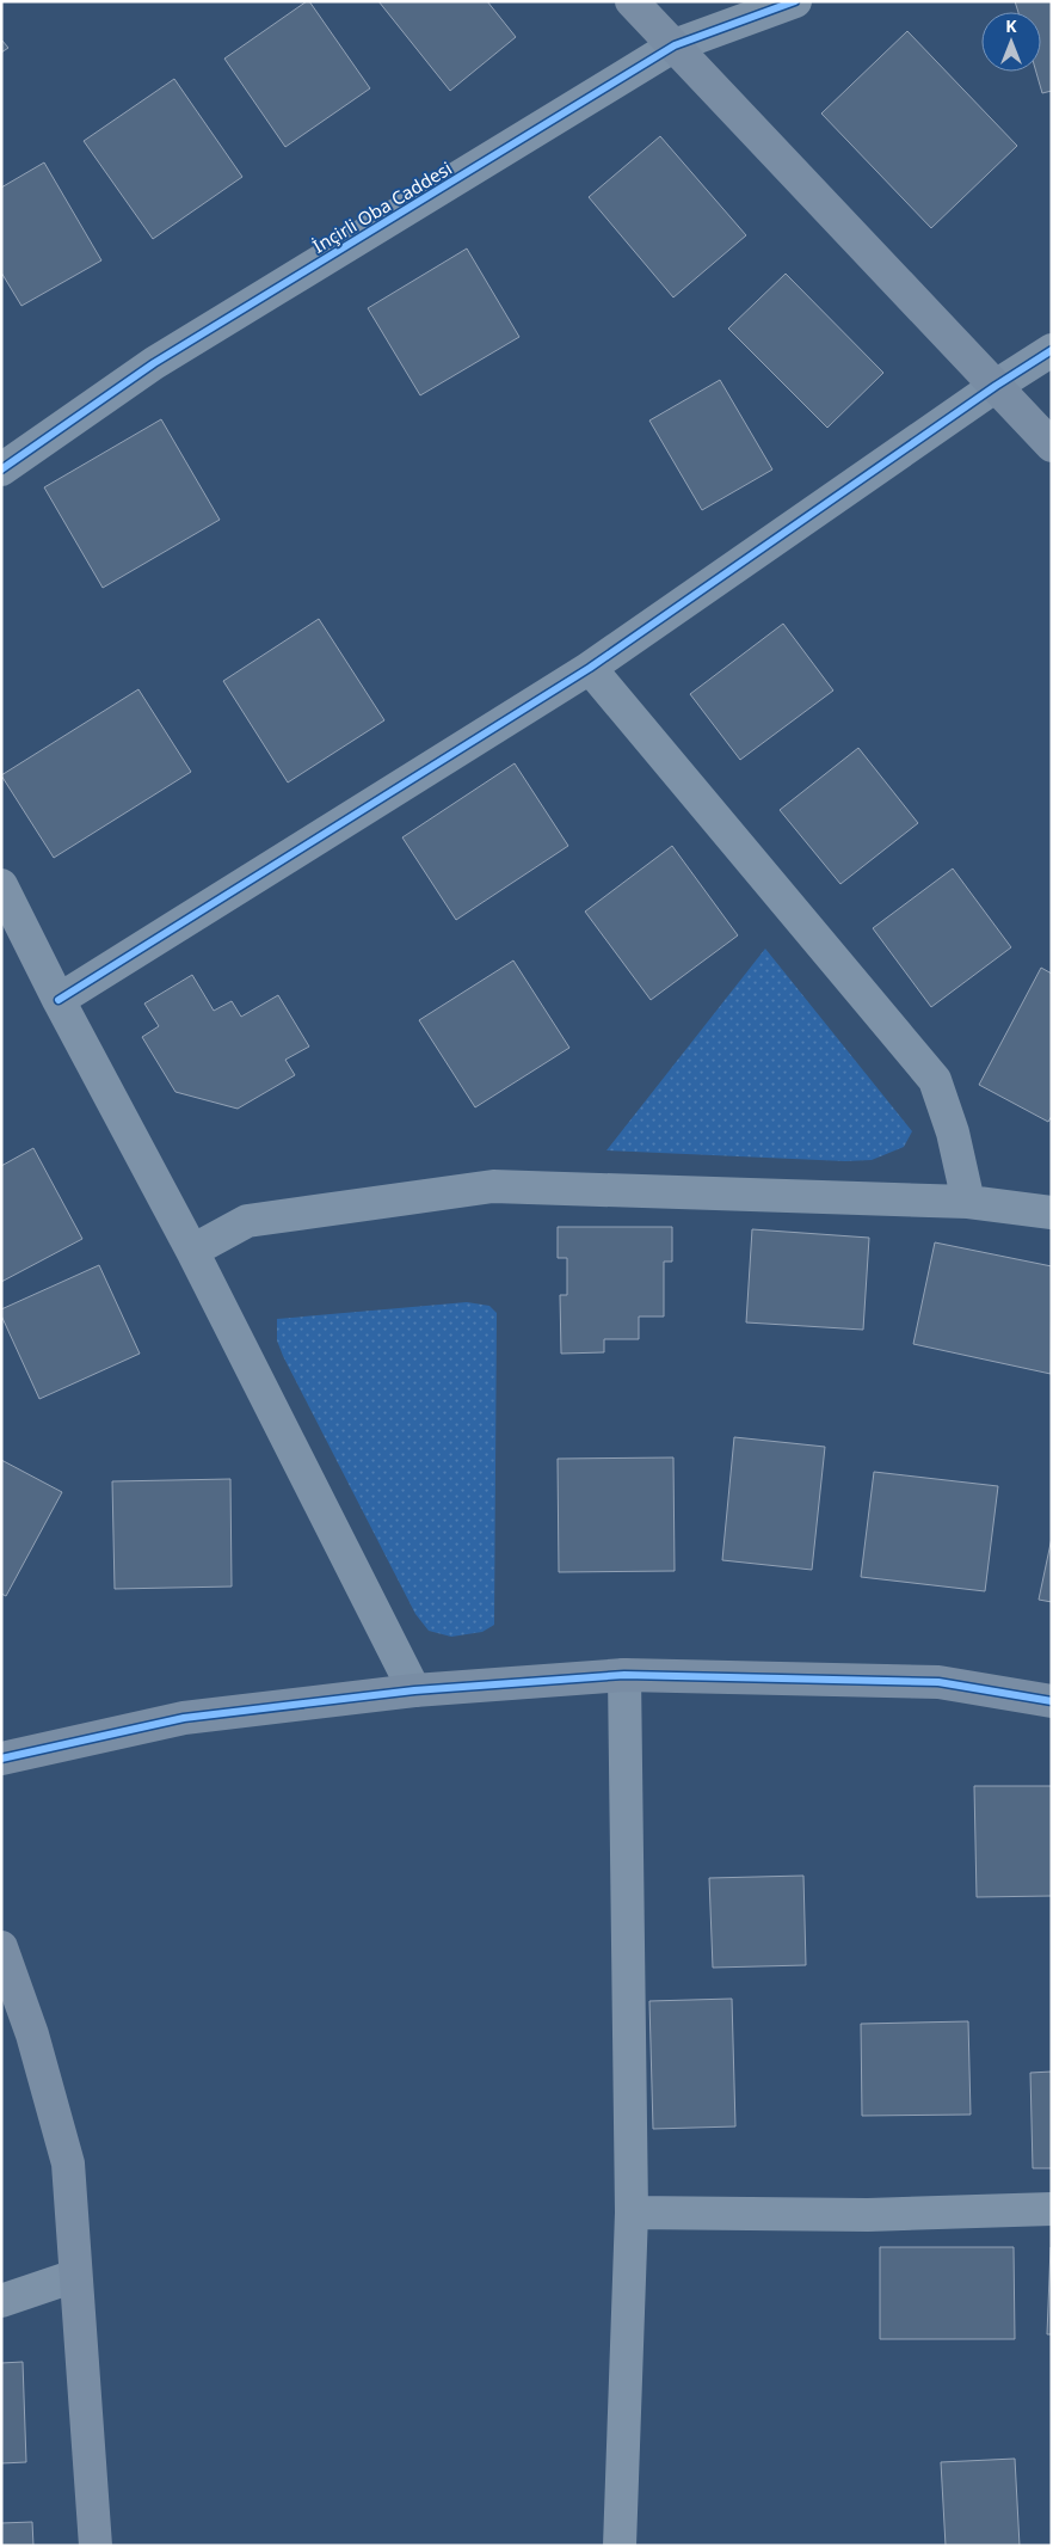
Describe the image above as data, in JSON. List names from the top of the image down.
{
  "streets": {
    "street": ["İnçirli Oba Caddesi"]
  },
  "north": "top"
}
